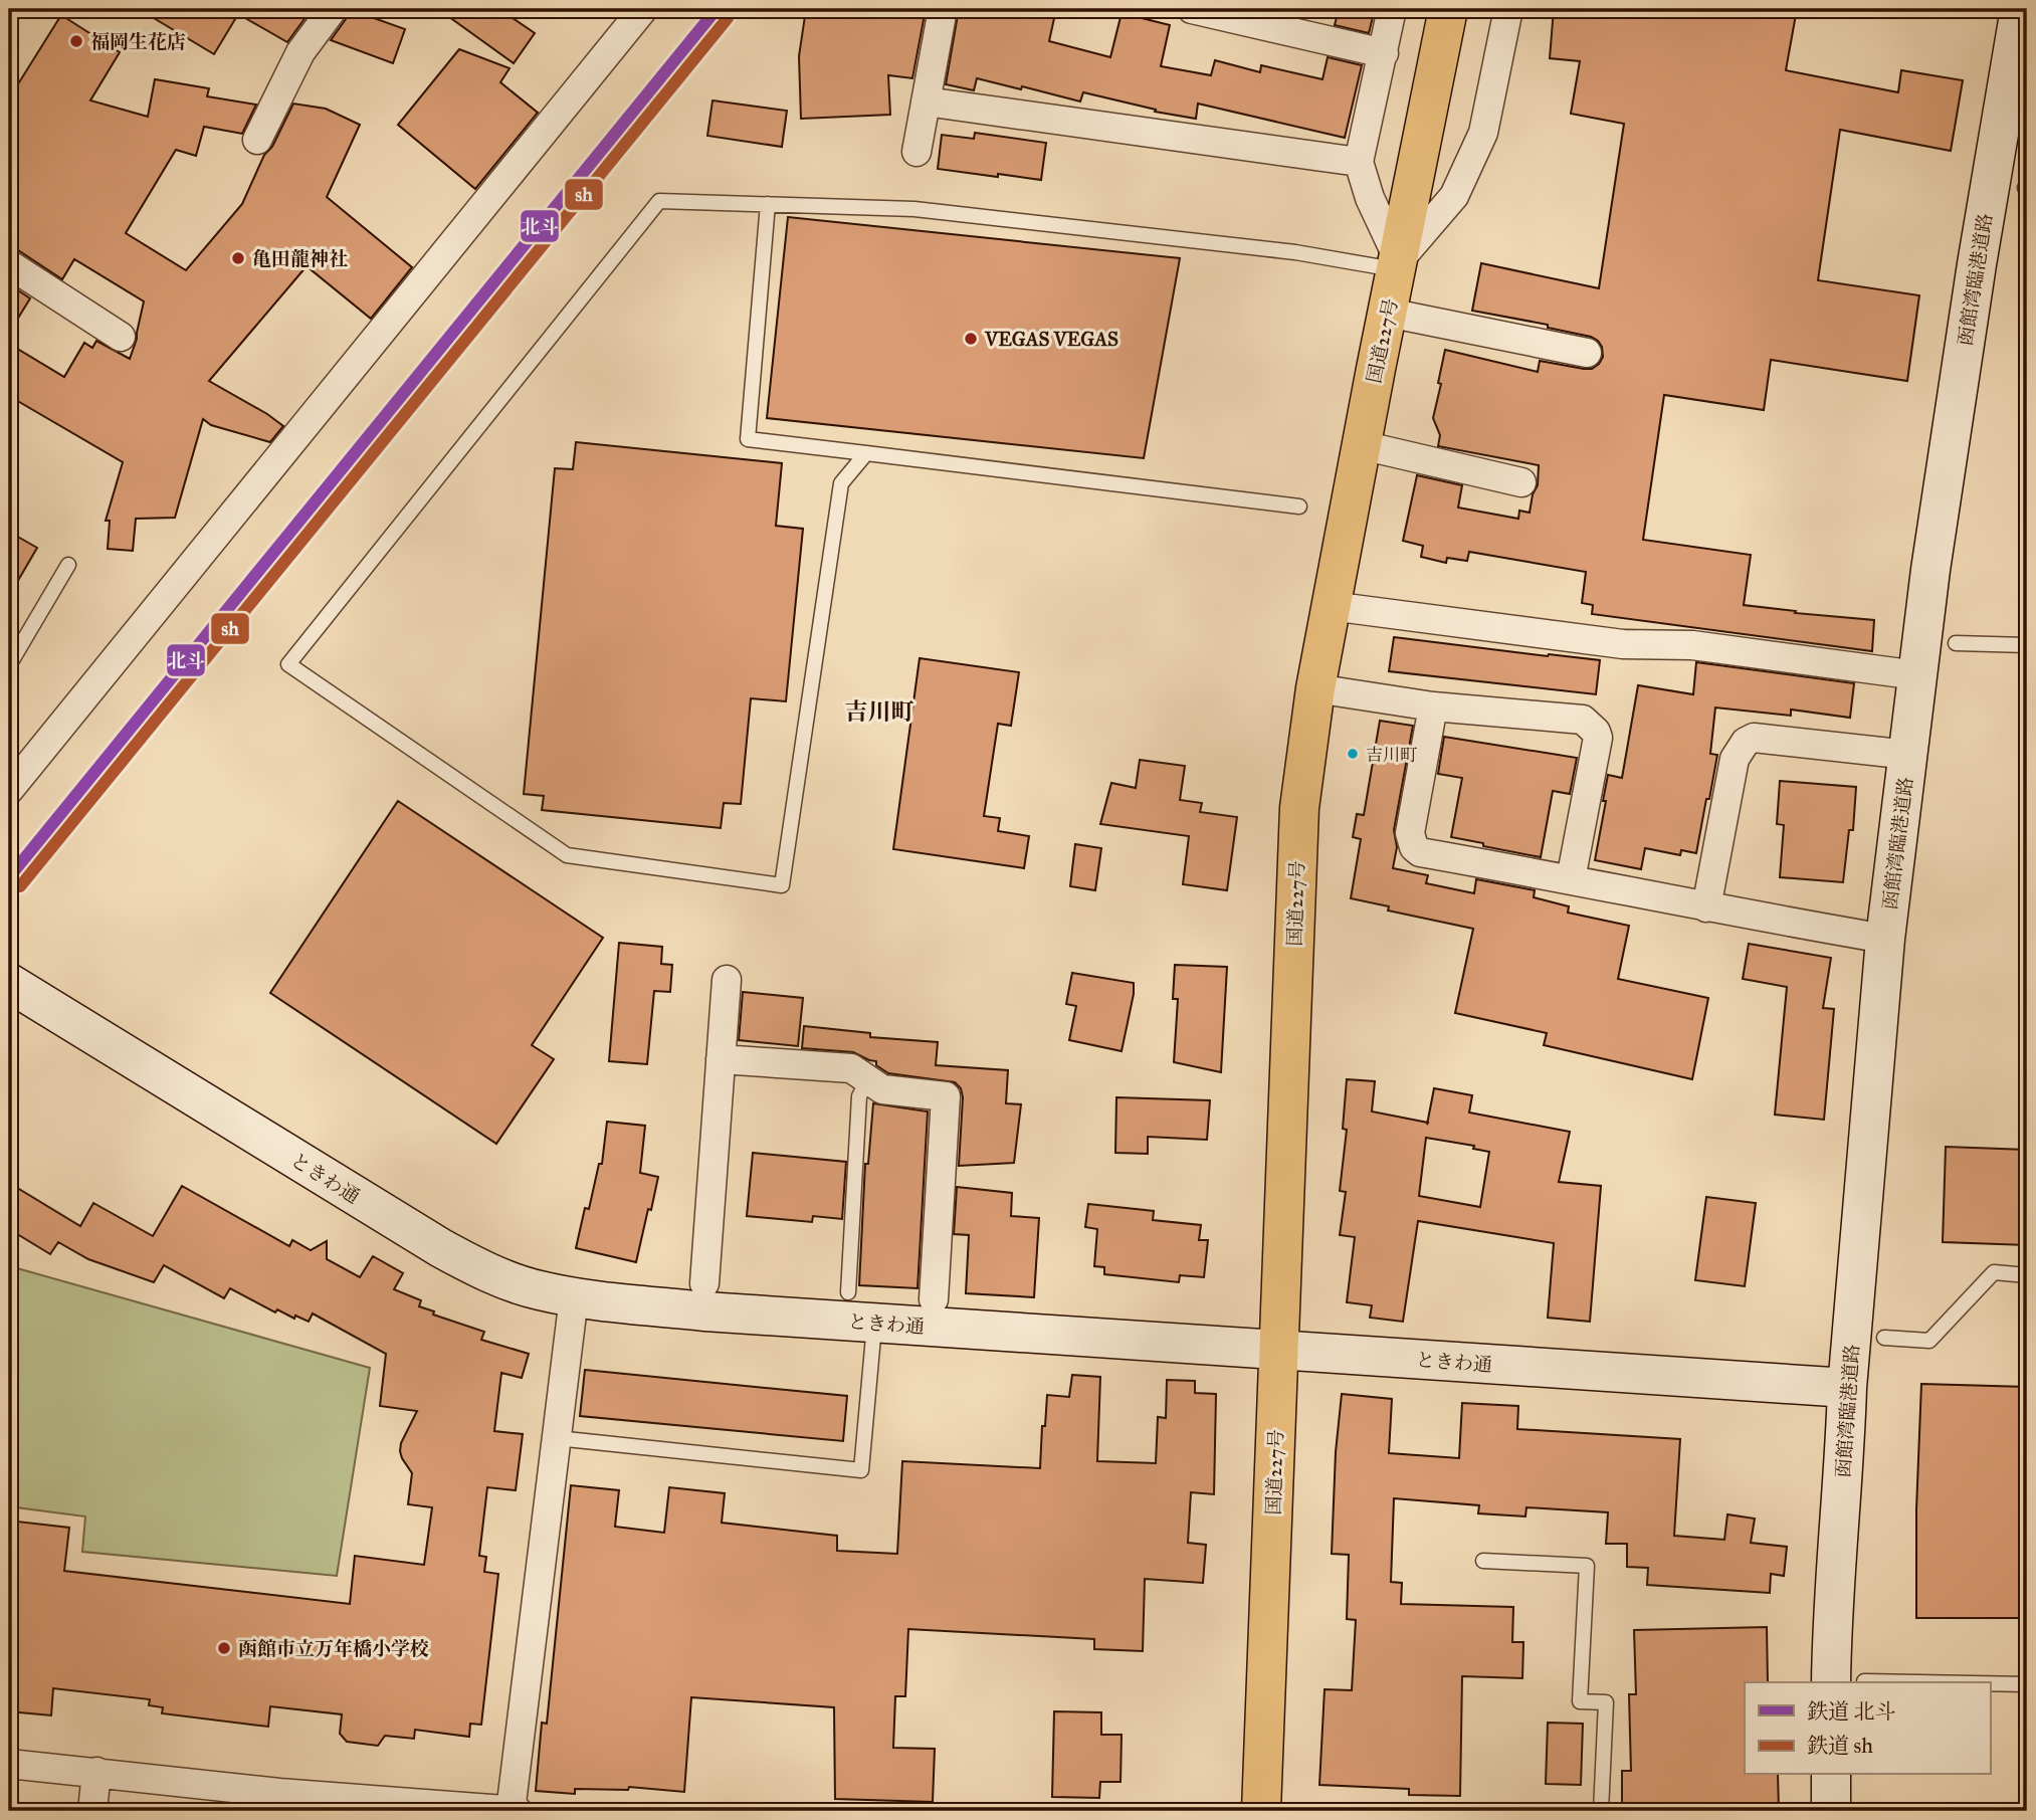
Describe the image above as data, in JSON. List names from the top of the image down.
{
  "streets": {
    "highway": ["国道227号"],
    "street": ["函館湾臨港道路", "ときわ通"]
  },
  "crossings": [
    ["函館湾臨港道路", "ときわ通"],
    ["国道227号", "ときわ通"]
  ],
  "districts": ["吉川町"],
  "places": [
    "福岡生花店",
    "亀田龍神社",
    "VEGAS VEGAS",
    "吉川町",
    "函館市立万年橋小学校"
  ],
  "lines": ["rail line 北斗", "rail line sh"],
  "legend": ["鉄道 北斗", "鉄道 sh"]
}
